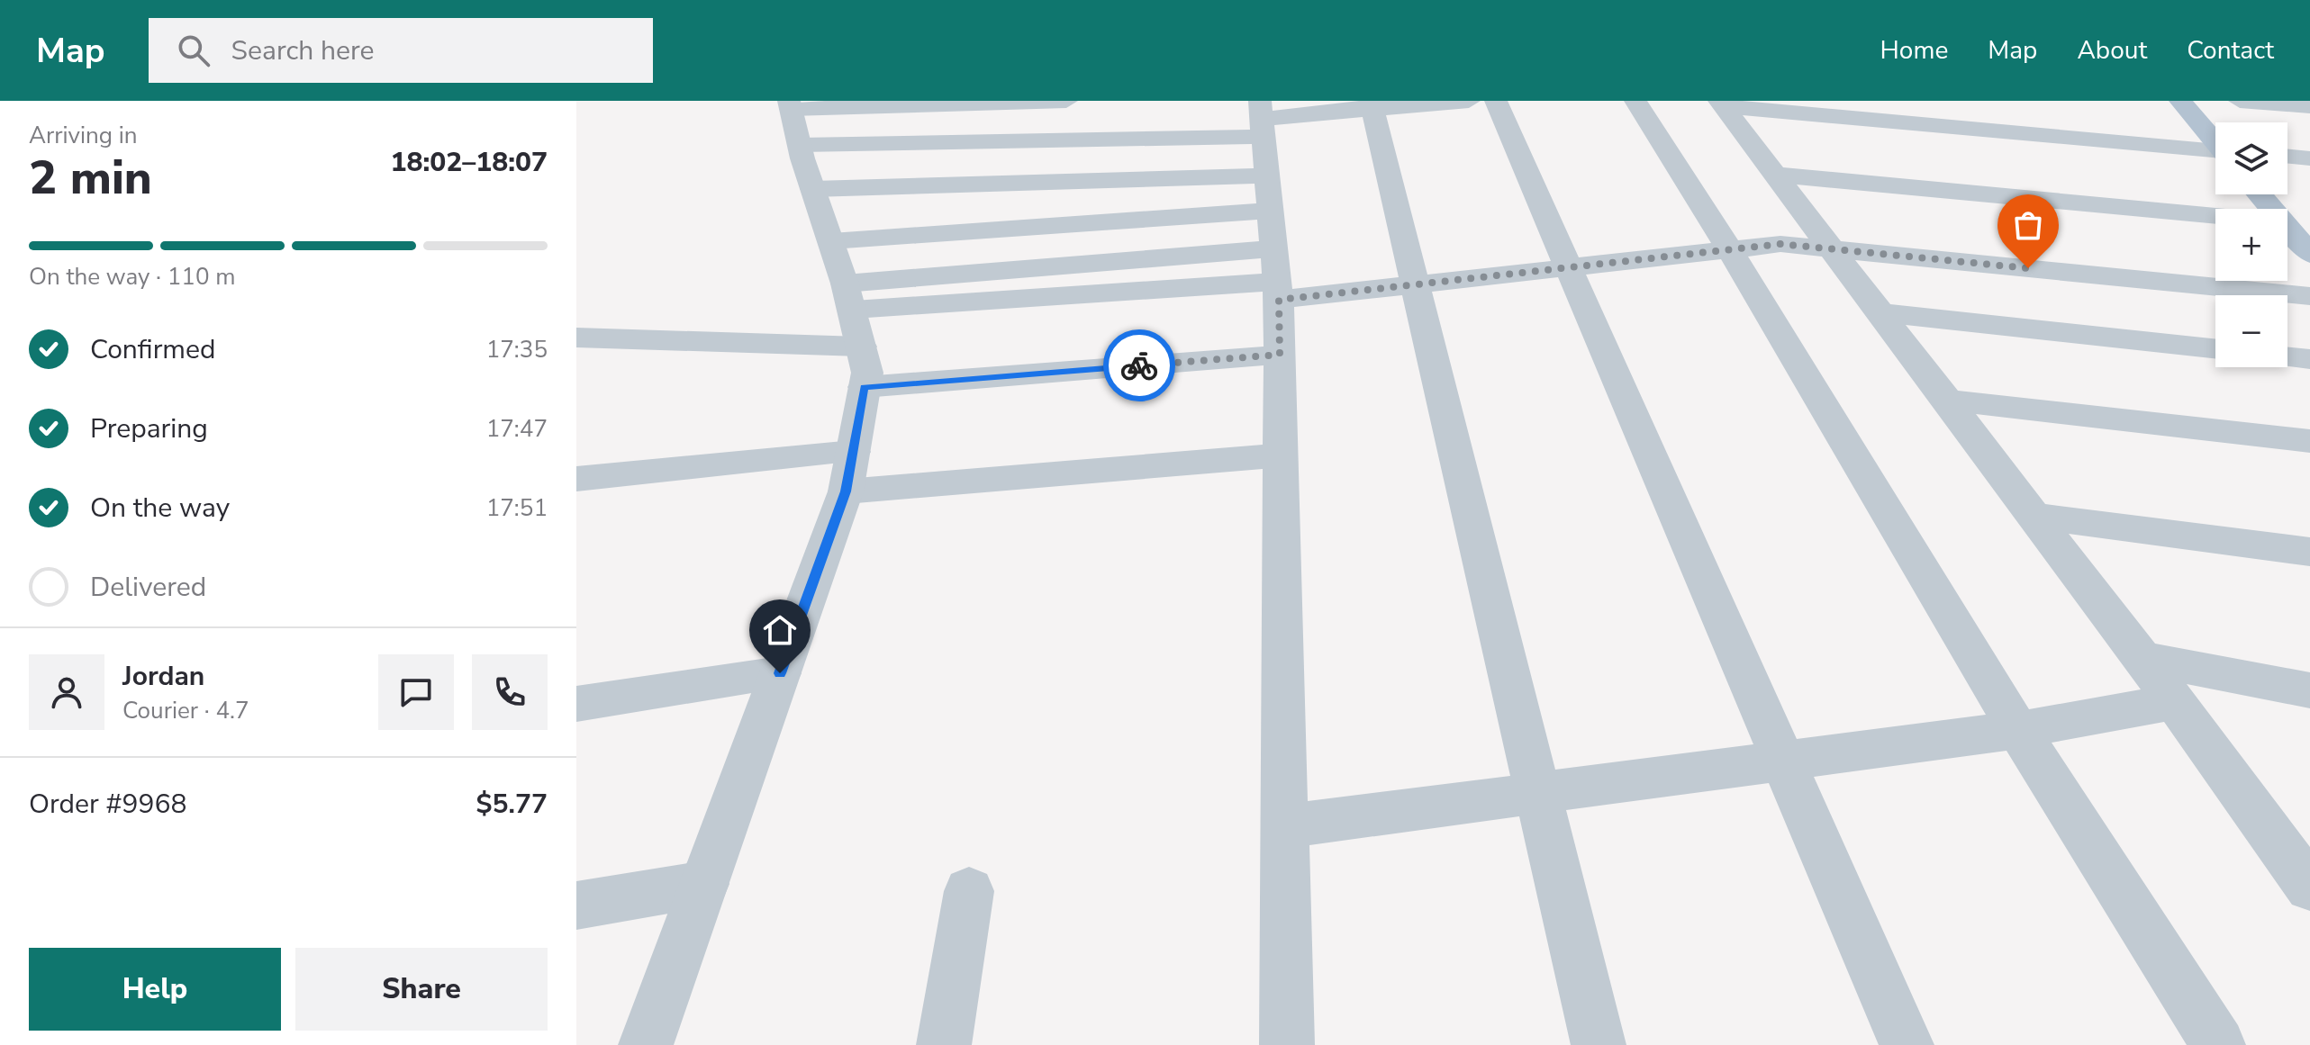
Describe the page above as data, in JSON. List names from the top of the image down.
{
  "page": {
    "header": "Map",
    "search": "Search here",
    "nav": [
      "Home",
      "Map",
      "About",
      "Contact"
    ],
    "heading": ["2 min", "Arriving in", "18:02–18:07"],
    "panel": [
      "Jordan",
      "Courier · 4.7",
      "Order #9968",
      "$5.77"
    ],
    "map_buttons": ["+", "−"],
    "bar": "On the way · 110 m",
    "list": [
      ["Confirmed", "17:35"],
      ["Preparing", "17:47"],
      ["On the way", "17:51"],
      "Delivered"
    ],
    "buttons": ["Help", "Share"]
  }
}
